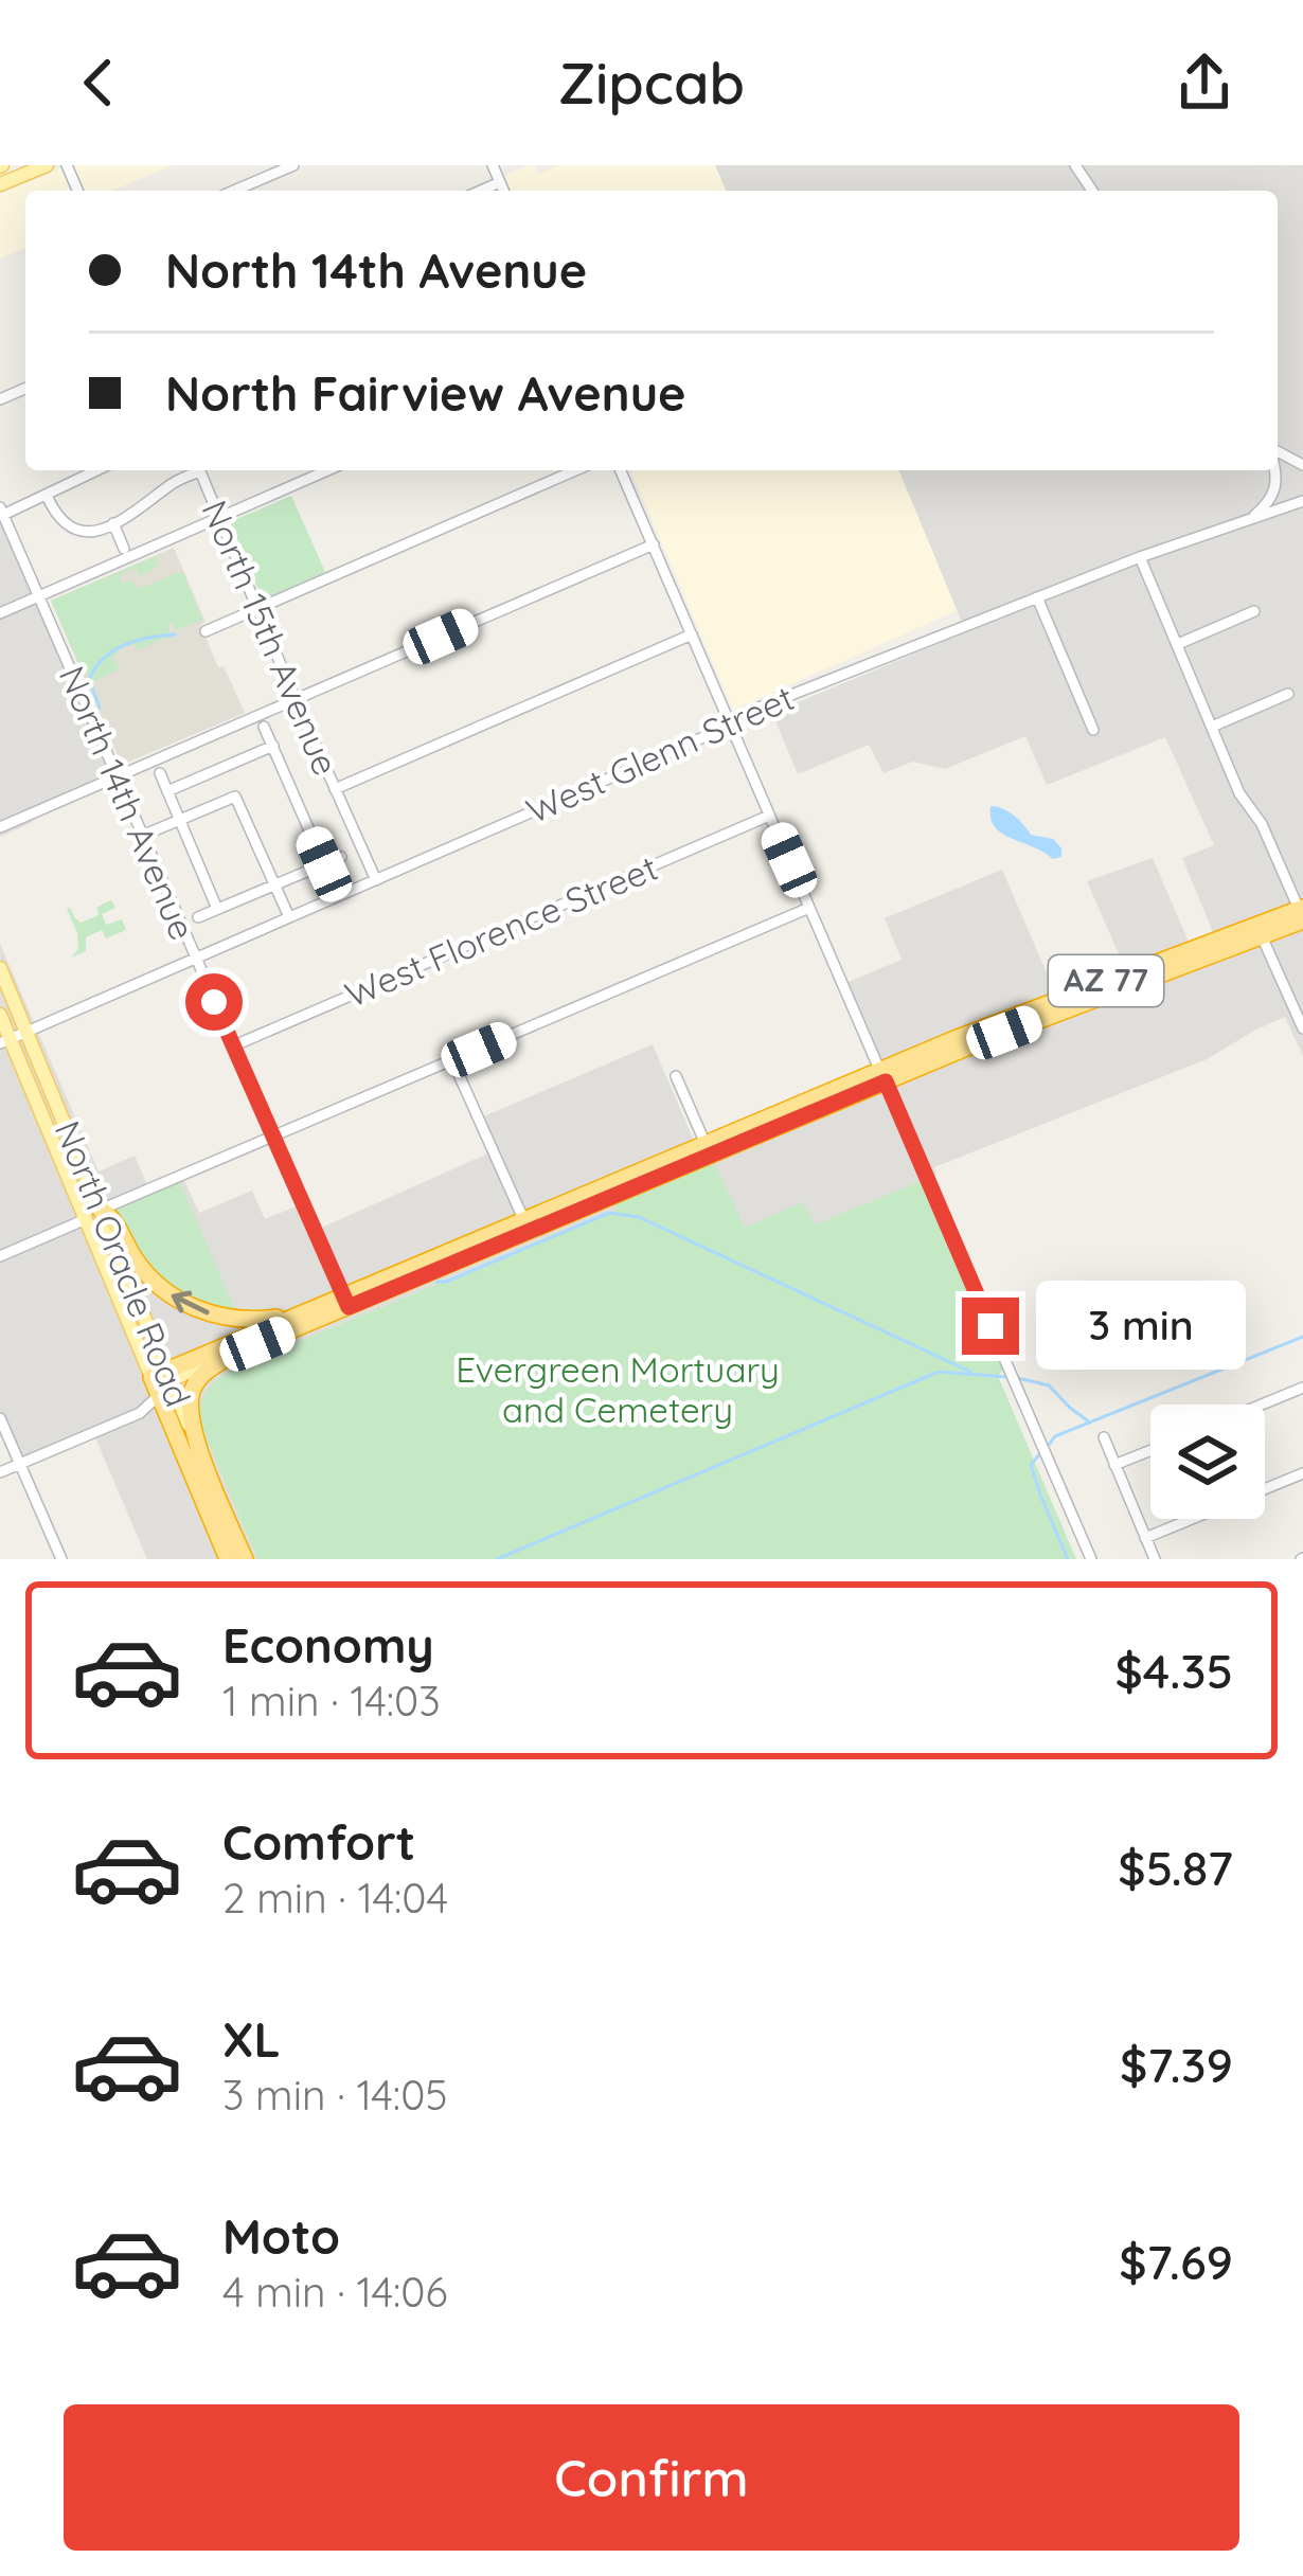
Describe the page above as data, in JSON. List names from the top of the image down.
{
  "streets": {
    "highway": ["AZ 77", "North Oracle Road"],
    "street": [
      "North 15th Avenue",
      "West Glenn Street",
      "North 14th Avenue",
      "West Florence Street"
    ]
  },
  "crossings": [
    ["North 15th Avenue", "West Glenn Street"],
    ["West Glenn Street", "North 14th Avenue"],
    ["West Glenn Street", "North Oracle Road"],
    ["North 14th Avenue", "West Florence Street"],
    ["North 14th Avenue", "AZ 77"],
    ["AZ 77", "North Oracle Road"]
  ],
  "parks": ["Evergreen Mortuary and Cemetery"],
  "page": {
    "header": "Zipcab",
    "banner": ["North 14th Avenue", "North Fairview Avenue"],
    "bubble": "3 min",
    "list": [
      {
        "name": "Economy",
        "note": "1 min · 14:03",
        "value": "$4.35"
      },
      {
        "name": "Comfort",
        "note": "2 min · 14:04",
        "value": "$5.87"
      },
      {
        "name": "XL",
        "note": "3 min · 14:05",
        "value": "$7.39"
      },
      {
        "name": "Moto",
        "note": "4 min · 14:06",
        "value": "$7.69"
      }
    ],
    "buttons": "Confirm"
  }
}
